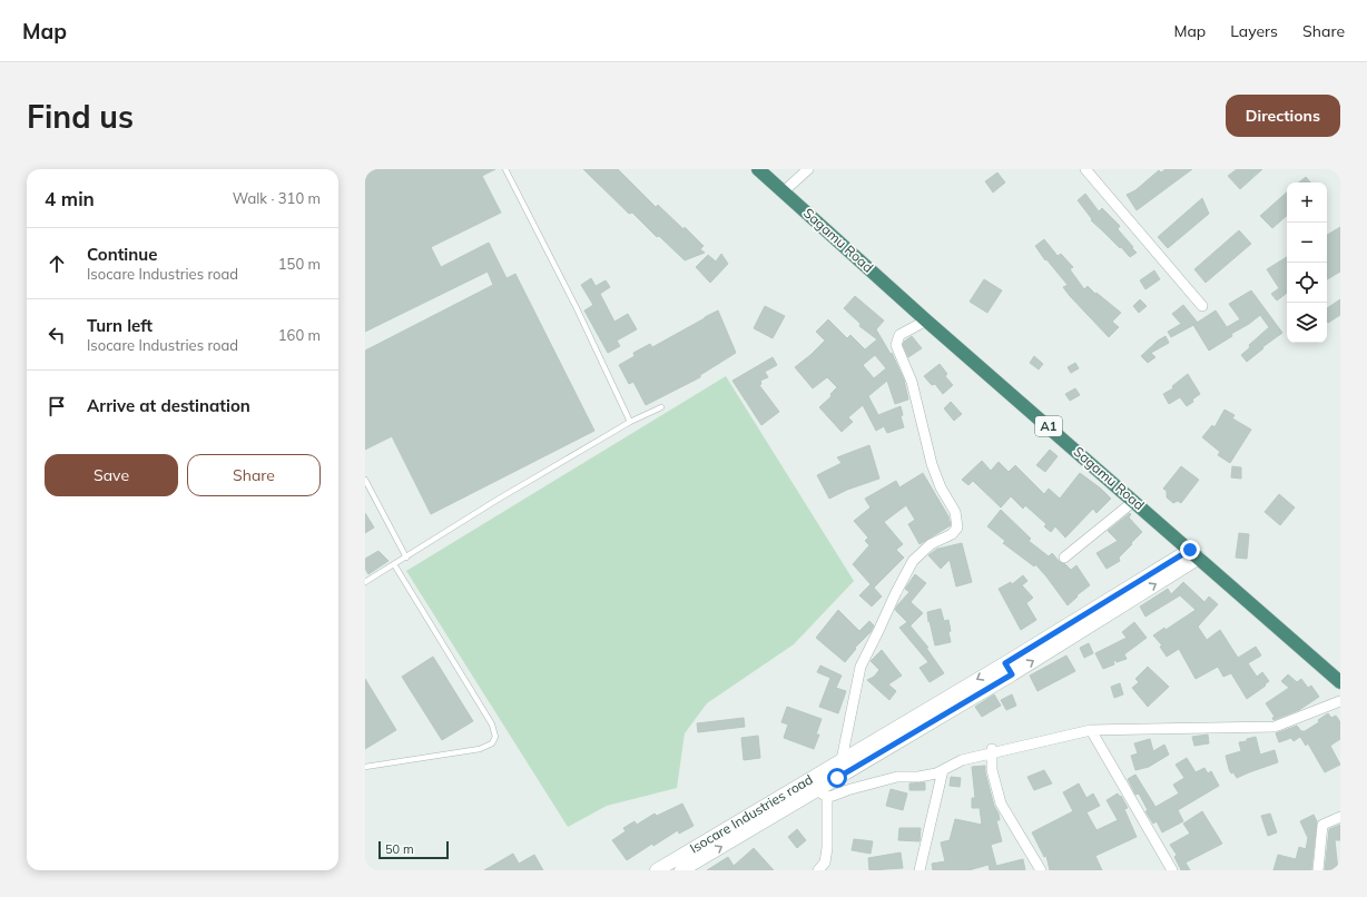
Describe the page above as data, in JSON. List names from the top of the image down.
{
  "streets": {
    "highway": ["Sagamu Road", "A1"],
    "street": ["Isocare Industries road"]
  },
  "crossings": [
    ["Sagamu Road", "Isocare Industries road"]
  ],
  "scale_bar": "50 m",
  "page": {
    "header": "Map",
    "nav": ["Map", "Layers", "Share"],
    "buttons": [
      "Directions",
      ["Save", "Share"]
    ],
    "title": "Find us",
    "heading": ["4 min", "Walk · 310 m"],
    "map_buttons": ["+", "−"],
    "list": [
      ["Continue", "Isocare Industries road", "150 m"],
      ["Turn left", "Isocare Industries road", "160 m"],
      "Arrive at destination"
    ],
    "scale": "50 m"
  }
}
